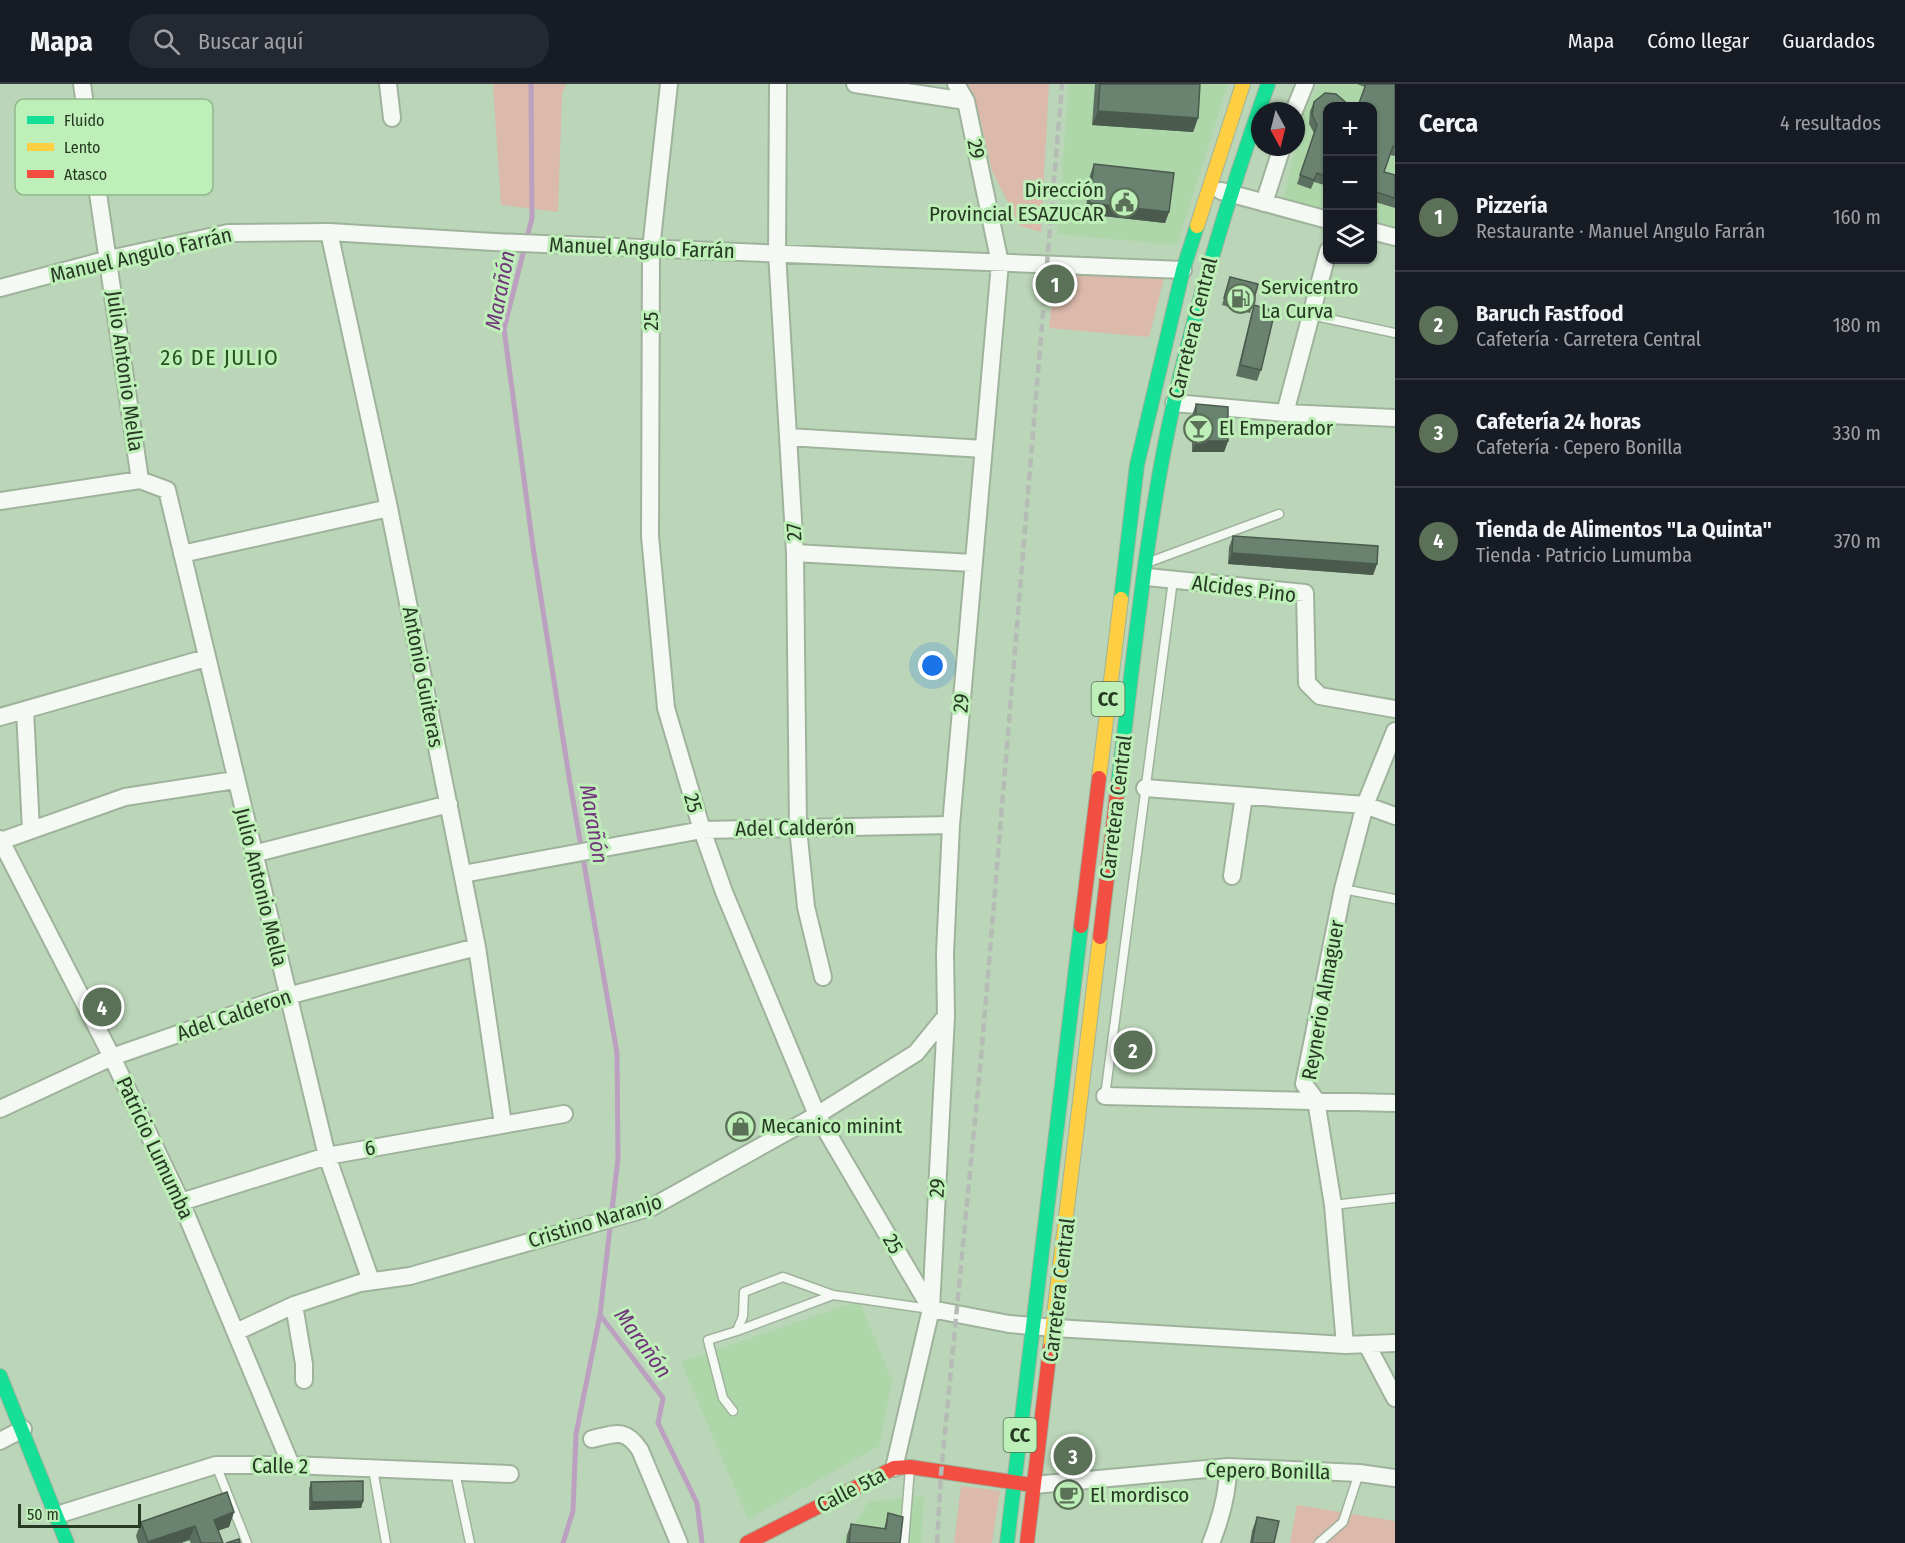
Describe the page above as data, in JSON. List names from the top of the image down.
{
  "streets": {
    "main road": ["Carretera Central", "CC", "Calle 5ta"],
    "street": [
      "29",
      "Manuel Angulo Farrán",
      "25",
      "Julio Antonio Mella",
      "27",
      "Alcides Pino",
      "Antonio Guiteras",
      "Adel Calderón",
      "Reynerio Almaguer",
      "Adel Calderon",
      "Patricio Lumumba",
      "6",
      "Cristino Naranjo",
      "Calle 2",
      "Cepero Bonilla"
    ]
  },
  "crossings": [
    ["29", "Manuel Angulo Farrán"],
    ["29", "25"],
    ["29", "Adel Calderón"],
    ["29", "Cristino Naranjo"],
    ["Manuel Angulo Farrán", "25"],
    ["Manuel Angulo Farrán", "Carretera Central"],
    ["Manuel Angulo Farrán", "Julio Antonio Mella"],
    ["Manuel Angulo Farrán", "27"],
    ["Manuel Angulo Farrán", "Antonio Guiteras"],
    ["25", "Adel Calderón"],
    ["25", "Cristino Naranjo"],
    ["Carretera Central", "Alcides Pino"],
    ["Carretera Central", "Cepero Bonilla"],
    ["Carretera Central", "Calle 5ta"],
    ["Julio Antonio Mella", "Adel Calderon"],
    ["Julio Antonio Mella", "6"],
    ["Julio Antonio Mella", "Cristino Naranjo"],
    ["27", "Adel Calderón"],
    ["Antonio Guiteras", "Adel Calderón"],
    ["Antonio Guiteras", "Adel Calderon"],
    ["Antonio Guiteras", "6"],
    ["Adel Calderon", "Patricio Lumumba"],
    ["Patricio Lumumba", "6"],
    ["Patricio Lumumba", "Cristino Naranjo"],
    ["Patricio Lumumba", "Calle 2"],
    ["Cepero Bonilla", "Calle 5ta"]
  ],
  "districts": ["26 DE JULIO"],
  "water": ["Marañón"],
  "places": {
    "public building": ["Dirección Provincial ESAZUCAR"],
    "fuel station": ["Servicentro La Curva"],
    "bar": ["El Emperador"],
    "shop": ["Mecanico minint"],
    "cafe": ["El mordisco"]
  },
  "legend": ["Fluido", "Lento", "Atasco"],
  "scale_bar": "50 m",
  "north": "bottom",
  "page": {
    "header": "Mapa",
    "search": "Buscar aquí",
    "nav": ["Mapa", "Cómo llegar", "Guardados"],
    "heading": ["Cerca", "4 resultados"],
    "map_buttons": ["+", "−"],
    "list": [
      {
        "mark": "1",
        "name": "Pizzería",
        "note": "Restaurante · Manuel Angulo Farrán",
        "value": "160 m"
      },
      {
        "mark": "2",
        "name": "Baruch Fastfood",
        "note": "Cafetería · Carretera Central",
        "value": "180 m"
      },
      {
        "mark": "3",
        "name": "Cafetería 24 horas",
        "note": "Cafetería · Cepero Bonilla",
        "value": "330 m"
      },
      {
        "mark": "4",
        "name": "Tienda de Alimentos \"La Quinta\"",
        "note": "Tienda · Patricio Lumumba",
        "value": "370 m"
      }
    ],
    "pins": [
      "1",
      "4",
      "2",
      "3"
    ],
    "scale": "50 m"
  }
}
